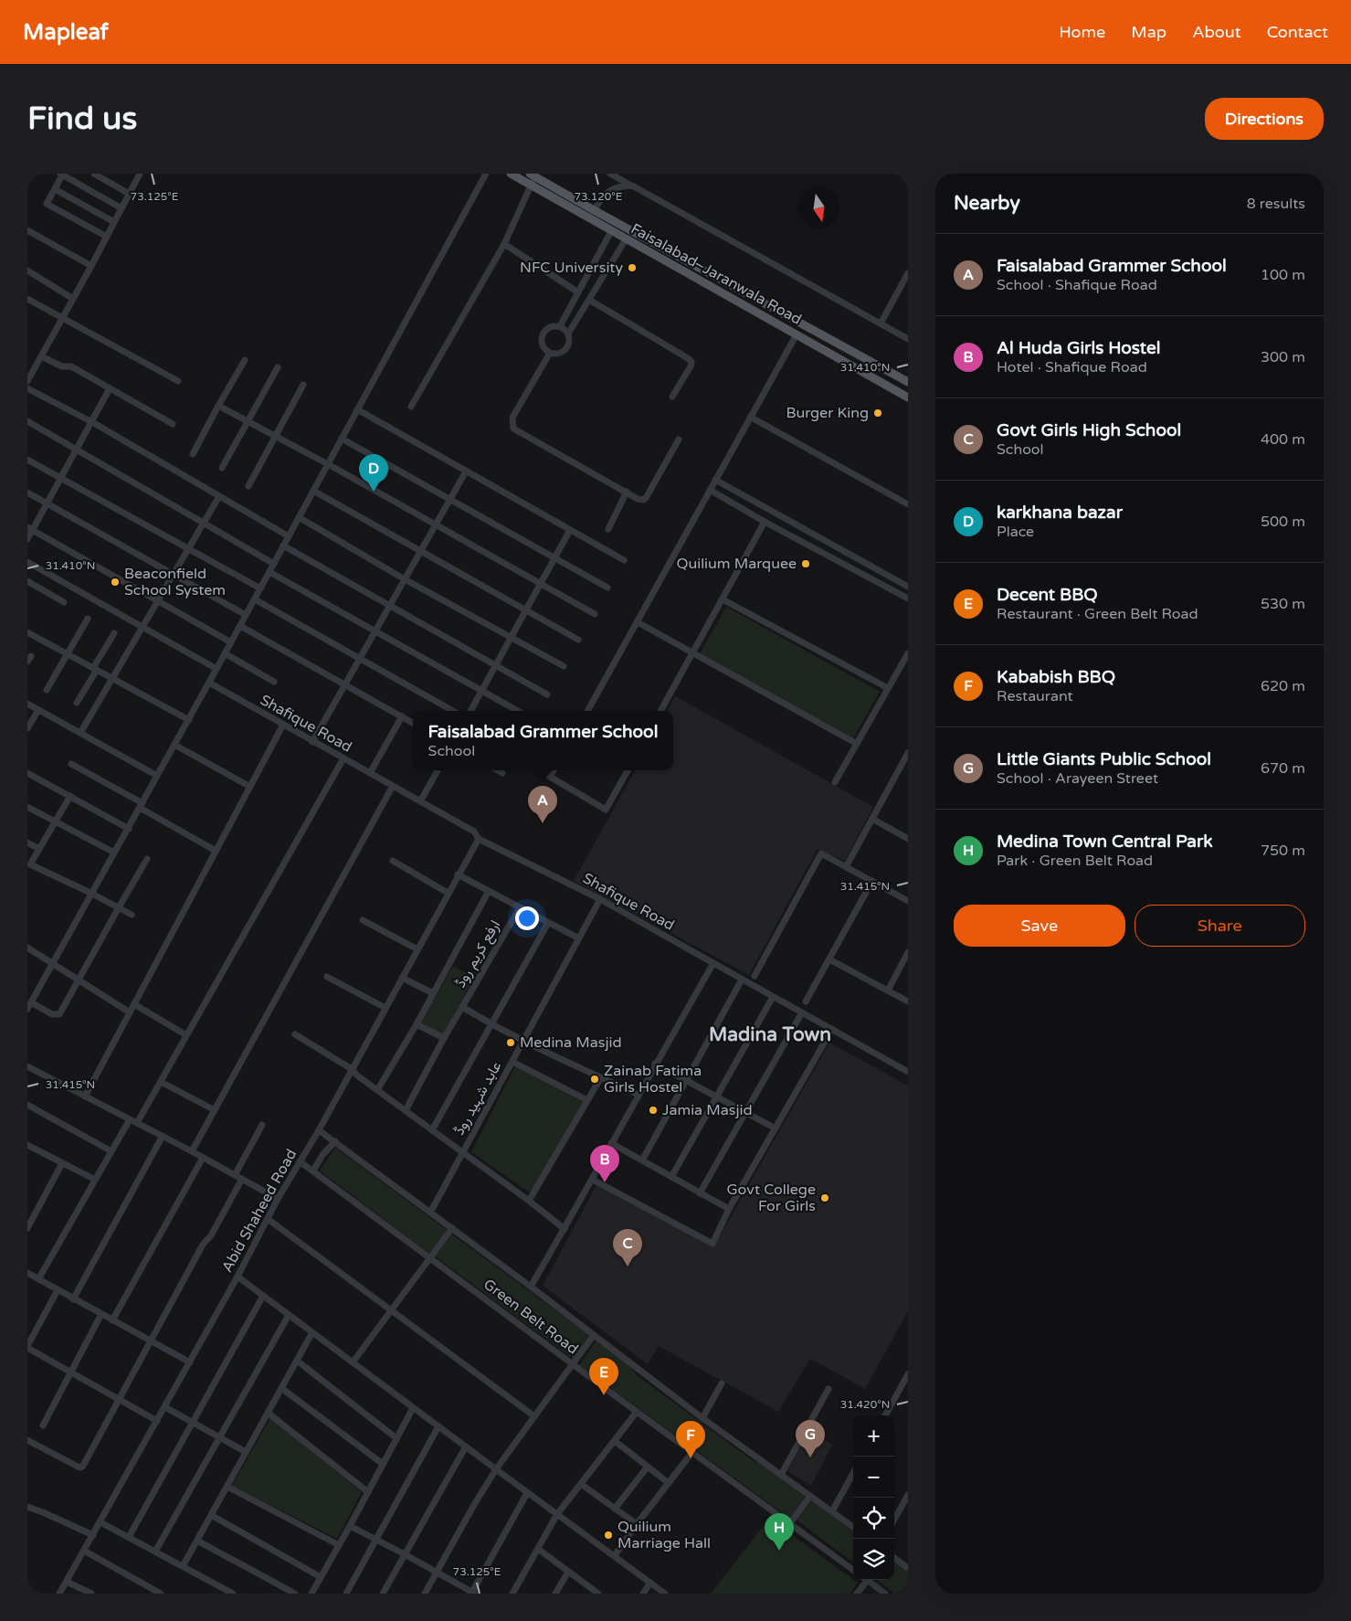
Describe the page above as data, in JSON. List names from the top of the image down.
{
  "streets": {
    "main road": ["Faisalabad–Jaranwala Road"],
    "street": [
      "Shafique Road",
      "ارفع کریم روڈ",
      "عابد شہید روڈ",
      "Abid Shaheed Road",
      "Green Belt Road"
    ]
  },
  "crossings": [
    ["Shafique Road", "عابد شہید روڈ"],
    ["Shafique Road", "Abid Shaheed Road"],
    ["ارفع کریم روڈ", "عابد شہید روڈ"],
    ["عابد شہید روڈ", "Green Belt Road"],
    ["Abid Shaheed Road", "Green Belt Road"]
  ],
  "districts": ["Madina Town"],
  "places": [
    "NFC University",
    "Burger King",
    "Quilium Marquee",
    "Beaconfield School System",
    "Medina Masjid",
    "Zainab Fatima Girls Hostel",
    "Jamia Masjid",
    "Govt College For Girls",
    "Quilium Marriage Hall"
  ],
  "north": "bottom",
  "page": {
    "header": "Mapleaf",
    "nav": [
      "Home",
      "Map",
      "About",
      "Contact"
    ],
    "buttons": [
      "Directions",
      ["Save", "Share"]
    ],
    "title": "Find us",
    "heading": ["Nearby", "8 results"],
    "list": [
      {
        "mark": "A",
        "name": "Faisalabad Grammer School",
        "note": "School · Shafique Road",
        "value": "100 m"
      },
      {
        "mark": "B",
        "name": "Al Huda Girls Hostel",
        "note": "Hotel · Shafique Road",
        "value": "300 m"
      },
      {
        "mark": "C",
        "name": "Govt Girls High School",
        "note": "School",
        "value": "400 m"
      },
      {
        "mark": "D",
        "name": "karkhana bazar",
        "note": "Place",
        "value": "500 m"
      },
      {
        "mark": "E",
        "name": "Decent BBQ",
        "note": "Restaurant · Green Belt Road",
        "value": "530 m"
      },
      {
        "mark": "F",
        "name": "Kababish BBQ",
        "note": "Restaurant",
        "value": "620 m"
      },
      {
        "mark": "G",
        "name": "Little Giants Public School",
        "note": "School · Arayeen Street",
        "value": "670 m"
      },
      {
        "mark": "H",
        "name": "Medina Town Central Park",
        "note": "Park · Green Belt Road",
        "value": "750 m"
      }
    ],
    "pins": [
      "D",
      "A",
      "B",
      "C",
      "E",
      "G",
      "F",
      "H"
    ],
    "popup": ["Faisalabad Grammer School", "School"],
    "map_buttons": ["+", "−"]
  },
  "coordinates": [
    "73.125°E",
    "73.120°E",
    "31.410°N",
    "31.415°N",
    "31.420°N"
  ]
}
